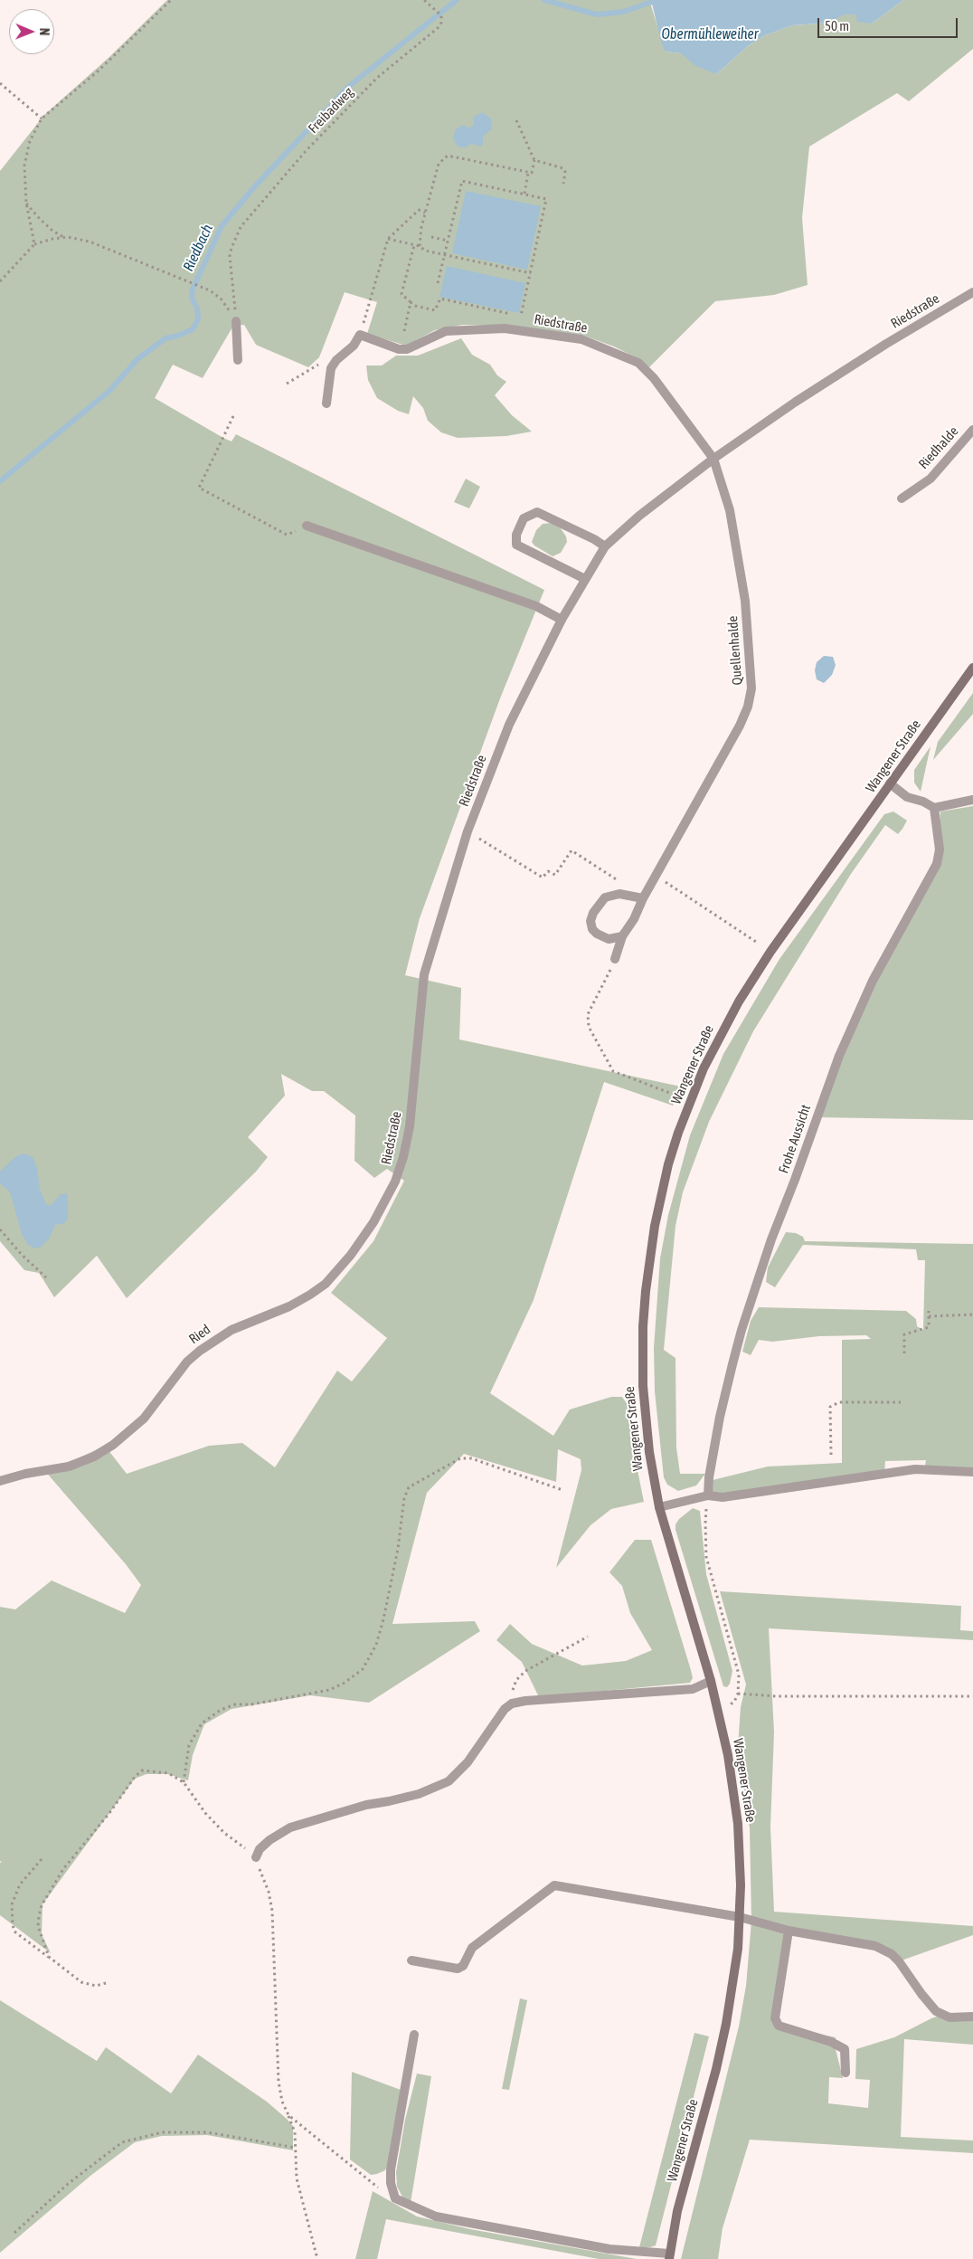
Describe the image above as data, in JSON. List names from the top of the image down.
{
  "streets": {
    "main road": ["Wangener Straße"],
    "street": [
      "Riedstraße",
      "Riedhalde",
      "Quellenhalde",
      "Frohe Aussicht",
      "Ried"
    ],
    "path": ["Freibadweg"]
  },
  "crossings": [
    ["Riedstraße", "Quellenhalde"],
    ["Riedstraße", "Ried"]
  ],
  "water": ["Obermühleweiher", "Riedbach"],
  "scale_bar": "50 m",
  "north": "right"
}
